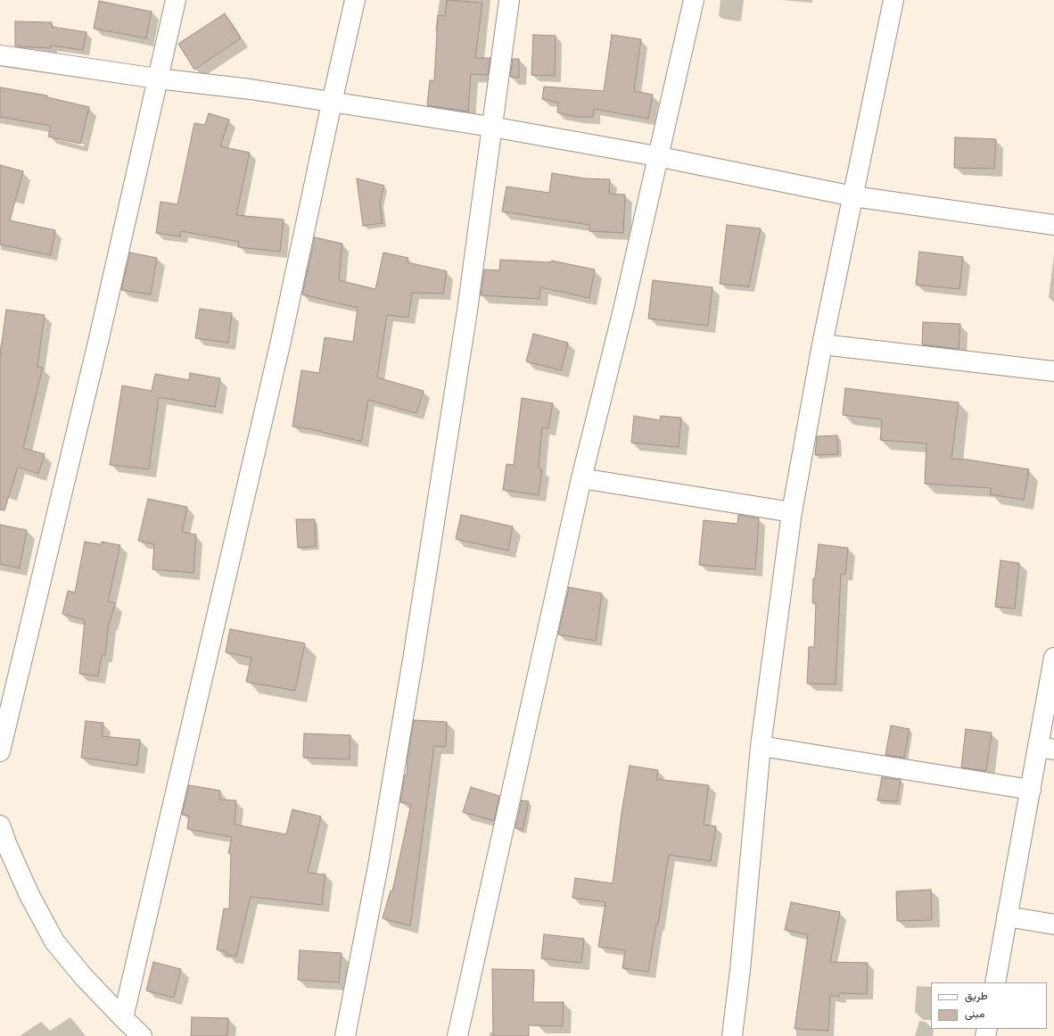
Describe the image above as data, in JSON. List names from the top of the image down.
{
  "legend": ["طريق", "مبنى"]
}
